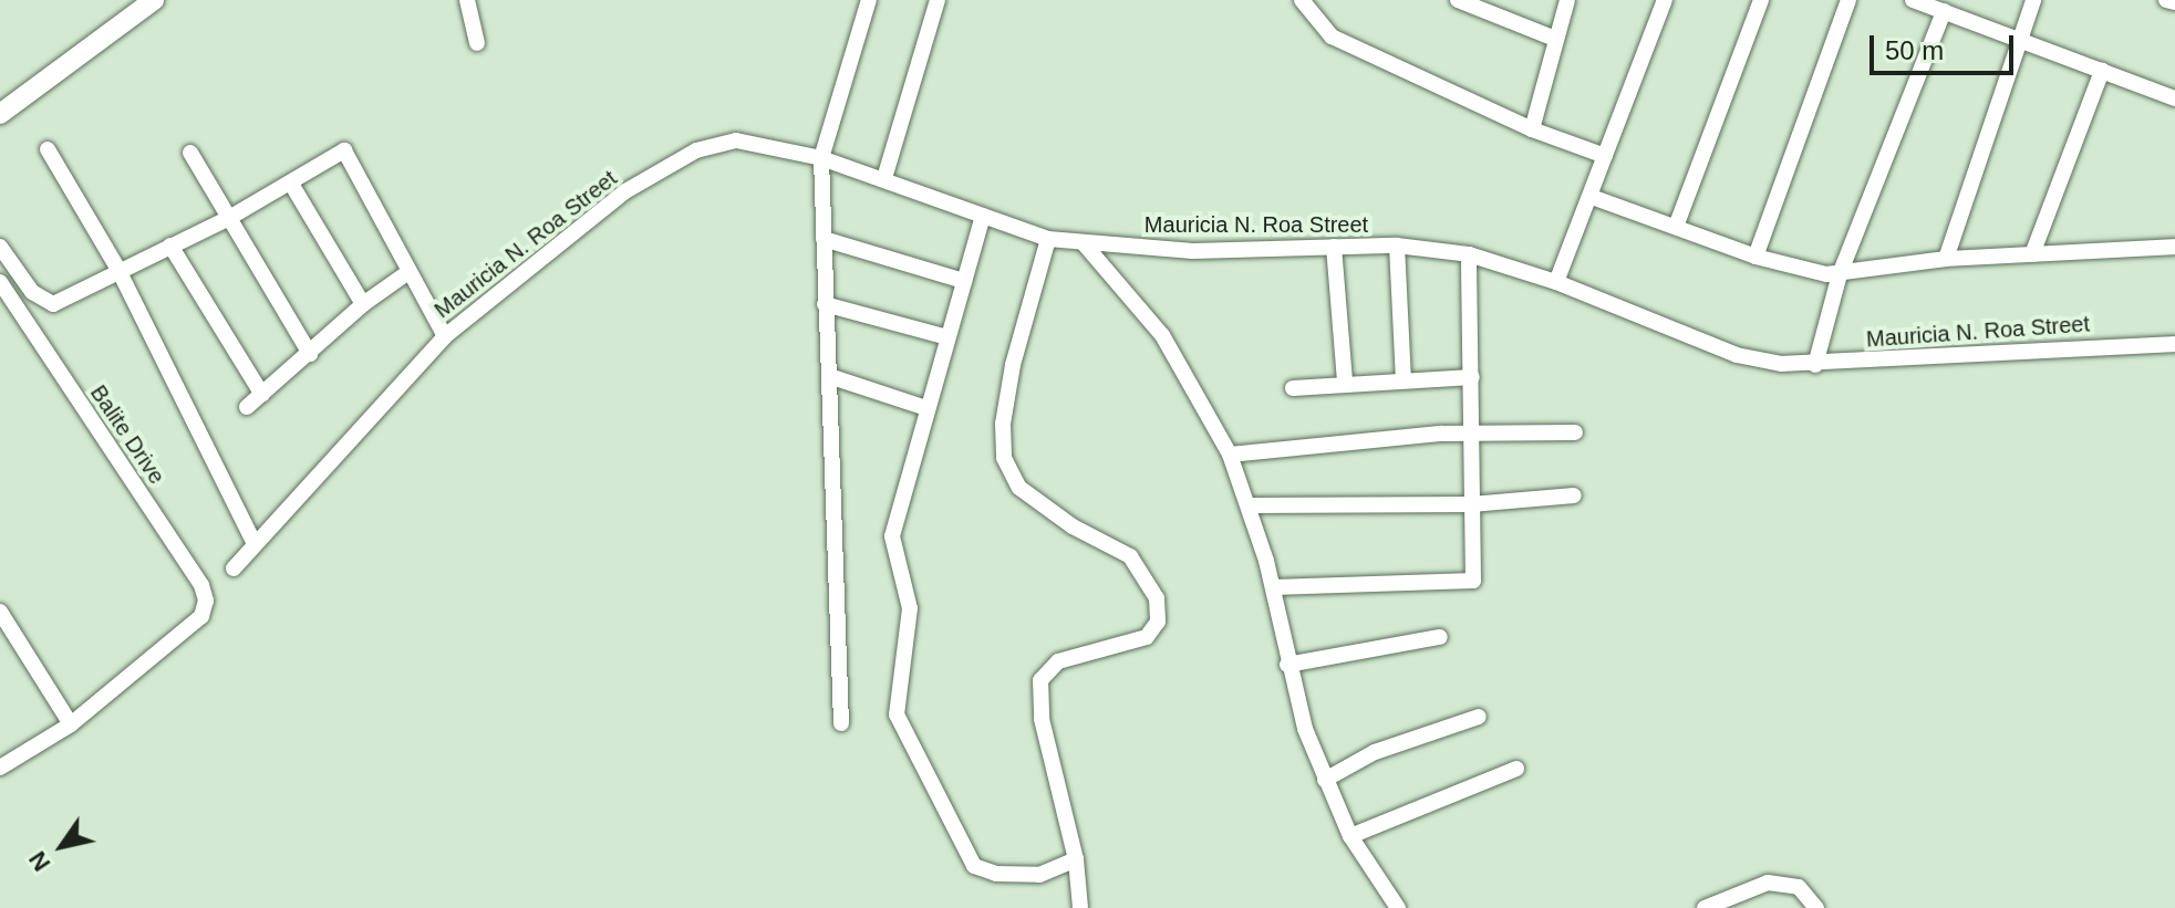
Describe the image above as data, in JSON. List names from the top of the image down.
{
  "streets": {
    "street": ["Mauricia N. Roa Street", "Balite Drive"]
  },
  "scale_bar": "50 m",
  "north": "bottom left"
}
